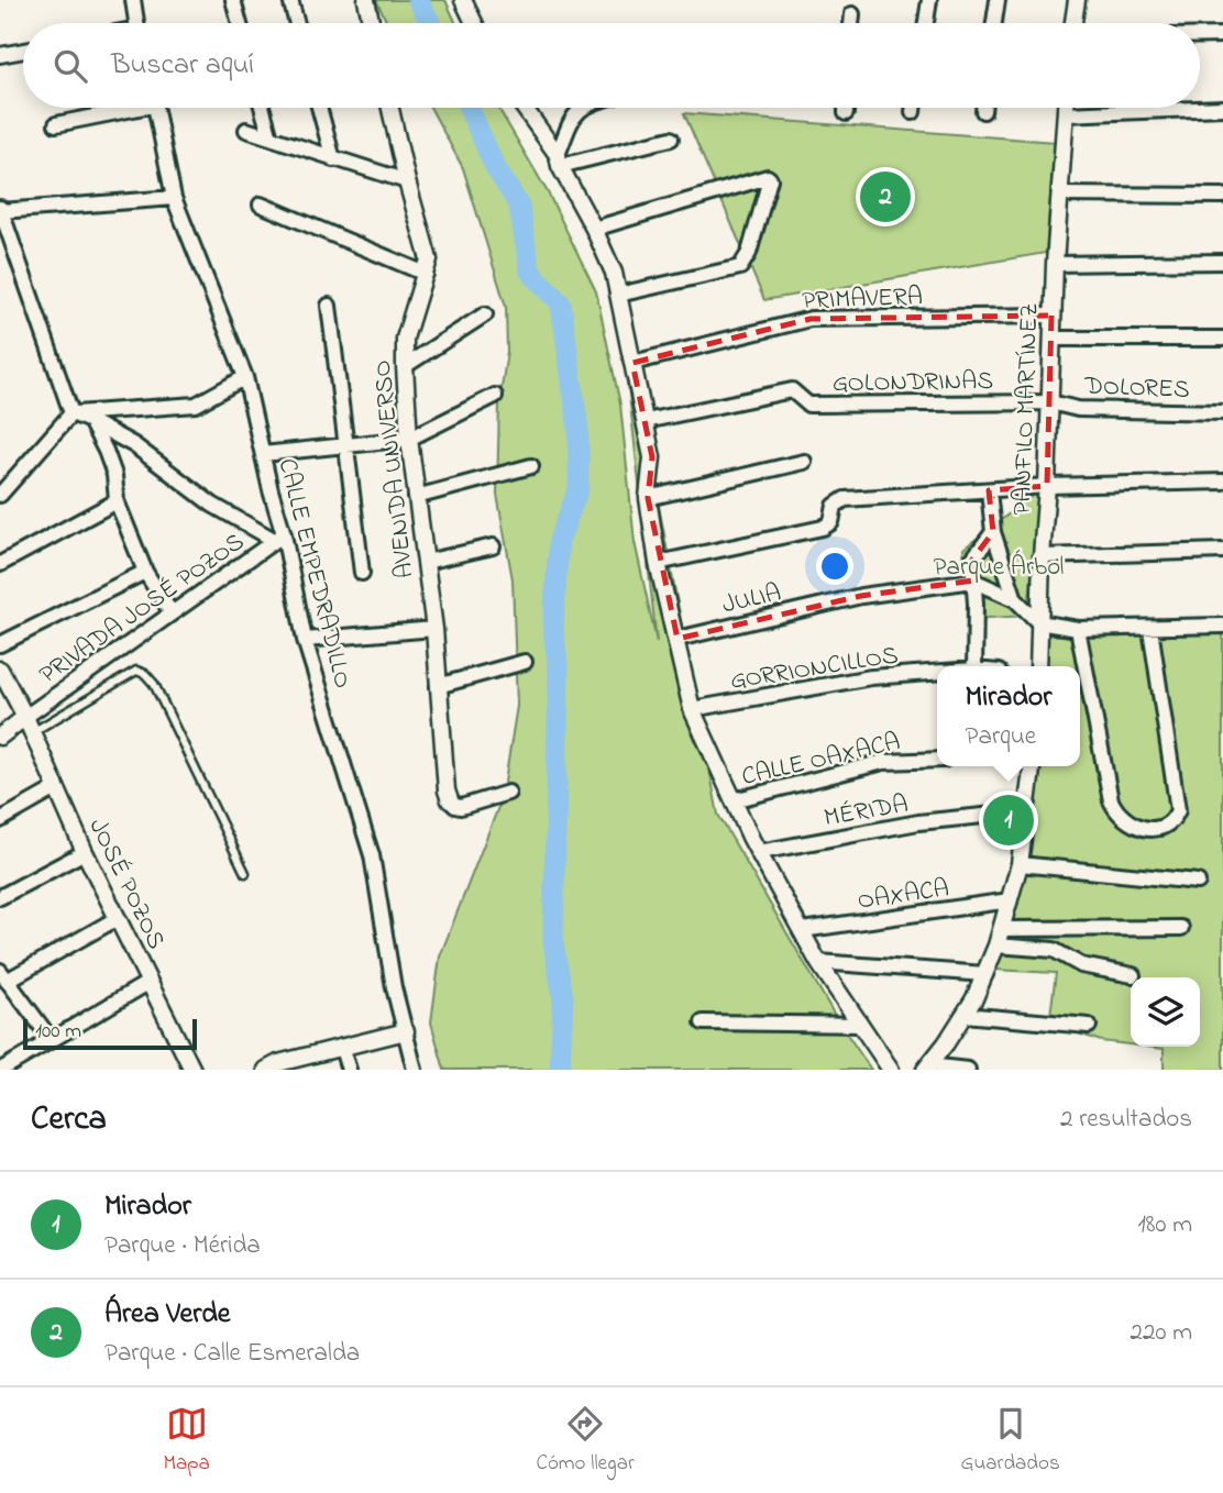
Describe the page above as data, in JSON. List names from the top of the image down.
{
  "streets": {
    "street": [
      "PRIMAVERA",
      "GOLONDRINAS",
      "DOLORES",
      "PANFILO MARTÍNEZ",
      "AVENIDA UNIVERSO",
      "CALLE EMPEDRADILLO",
      "JULIA",
      "PRIVADA JOSÉ POZOS",
      "GORRIONCILLOS",
      "CALLE OAXACA",
      "MÉRIDA",
      "JOSÉ POZOS",
      "OAXACA"
    ]
  },
  "crossings": [
    ["PRIMAVERA", "PANFILO MARTÍNEZ"],
    ["GOLONDRINAS", "DOLORES"],
    ["GOLONDRINAS", "PANFILO MARTÍNEZ"],
    ["DOLORES", "PANFILO MARTÍNEZ"],
    ["CALLE EMPEDRADILLO", "PRIVADA JOSÉ POZOS"],
    ["PRIVADA JOSÉ POZOS", "JOSÉ POZOS"]
  ],
  "parks": ["Parque Árbol"],
  "scale_bar": "100 m",
  "page": {
    "search": "Buscar aquí",
    "pins": ["2", "1"],
    "popup": ["Mirador", "Parque"],
    "scale": "100 m",
    "heading": ["Cerca", "2 resultados"],
    "list": [
      {
        "mark": "1",
        "name": "Mirador",
        "note": "Parque · Mérida",
        "value": "180 m"
      },
      {
        "mark": "2",
        "name": "Área Verde",
        "note": "Parque · Calle Esmeralda",
        "value": "220 m"
      }
    ],
    "nav": ["Mapa", "Cómo llegar", "Guardados"]
  }
}
